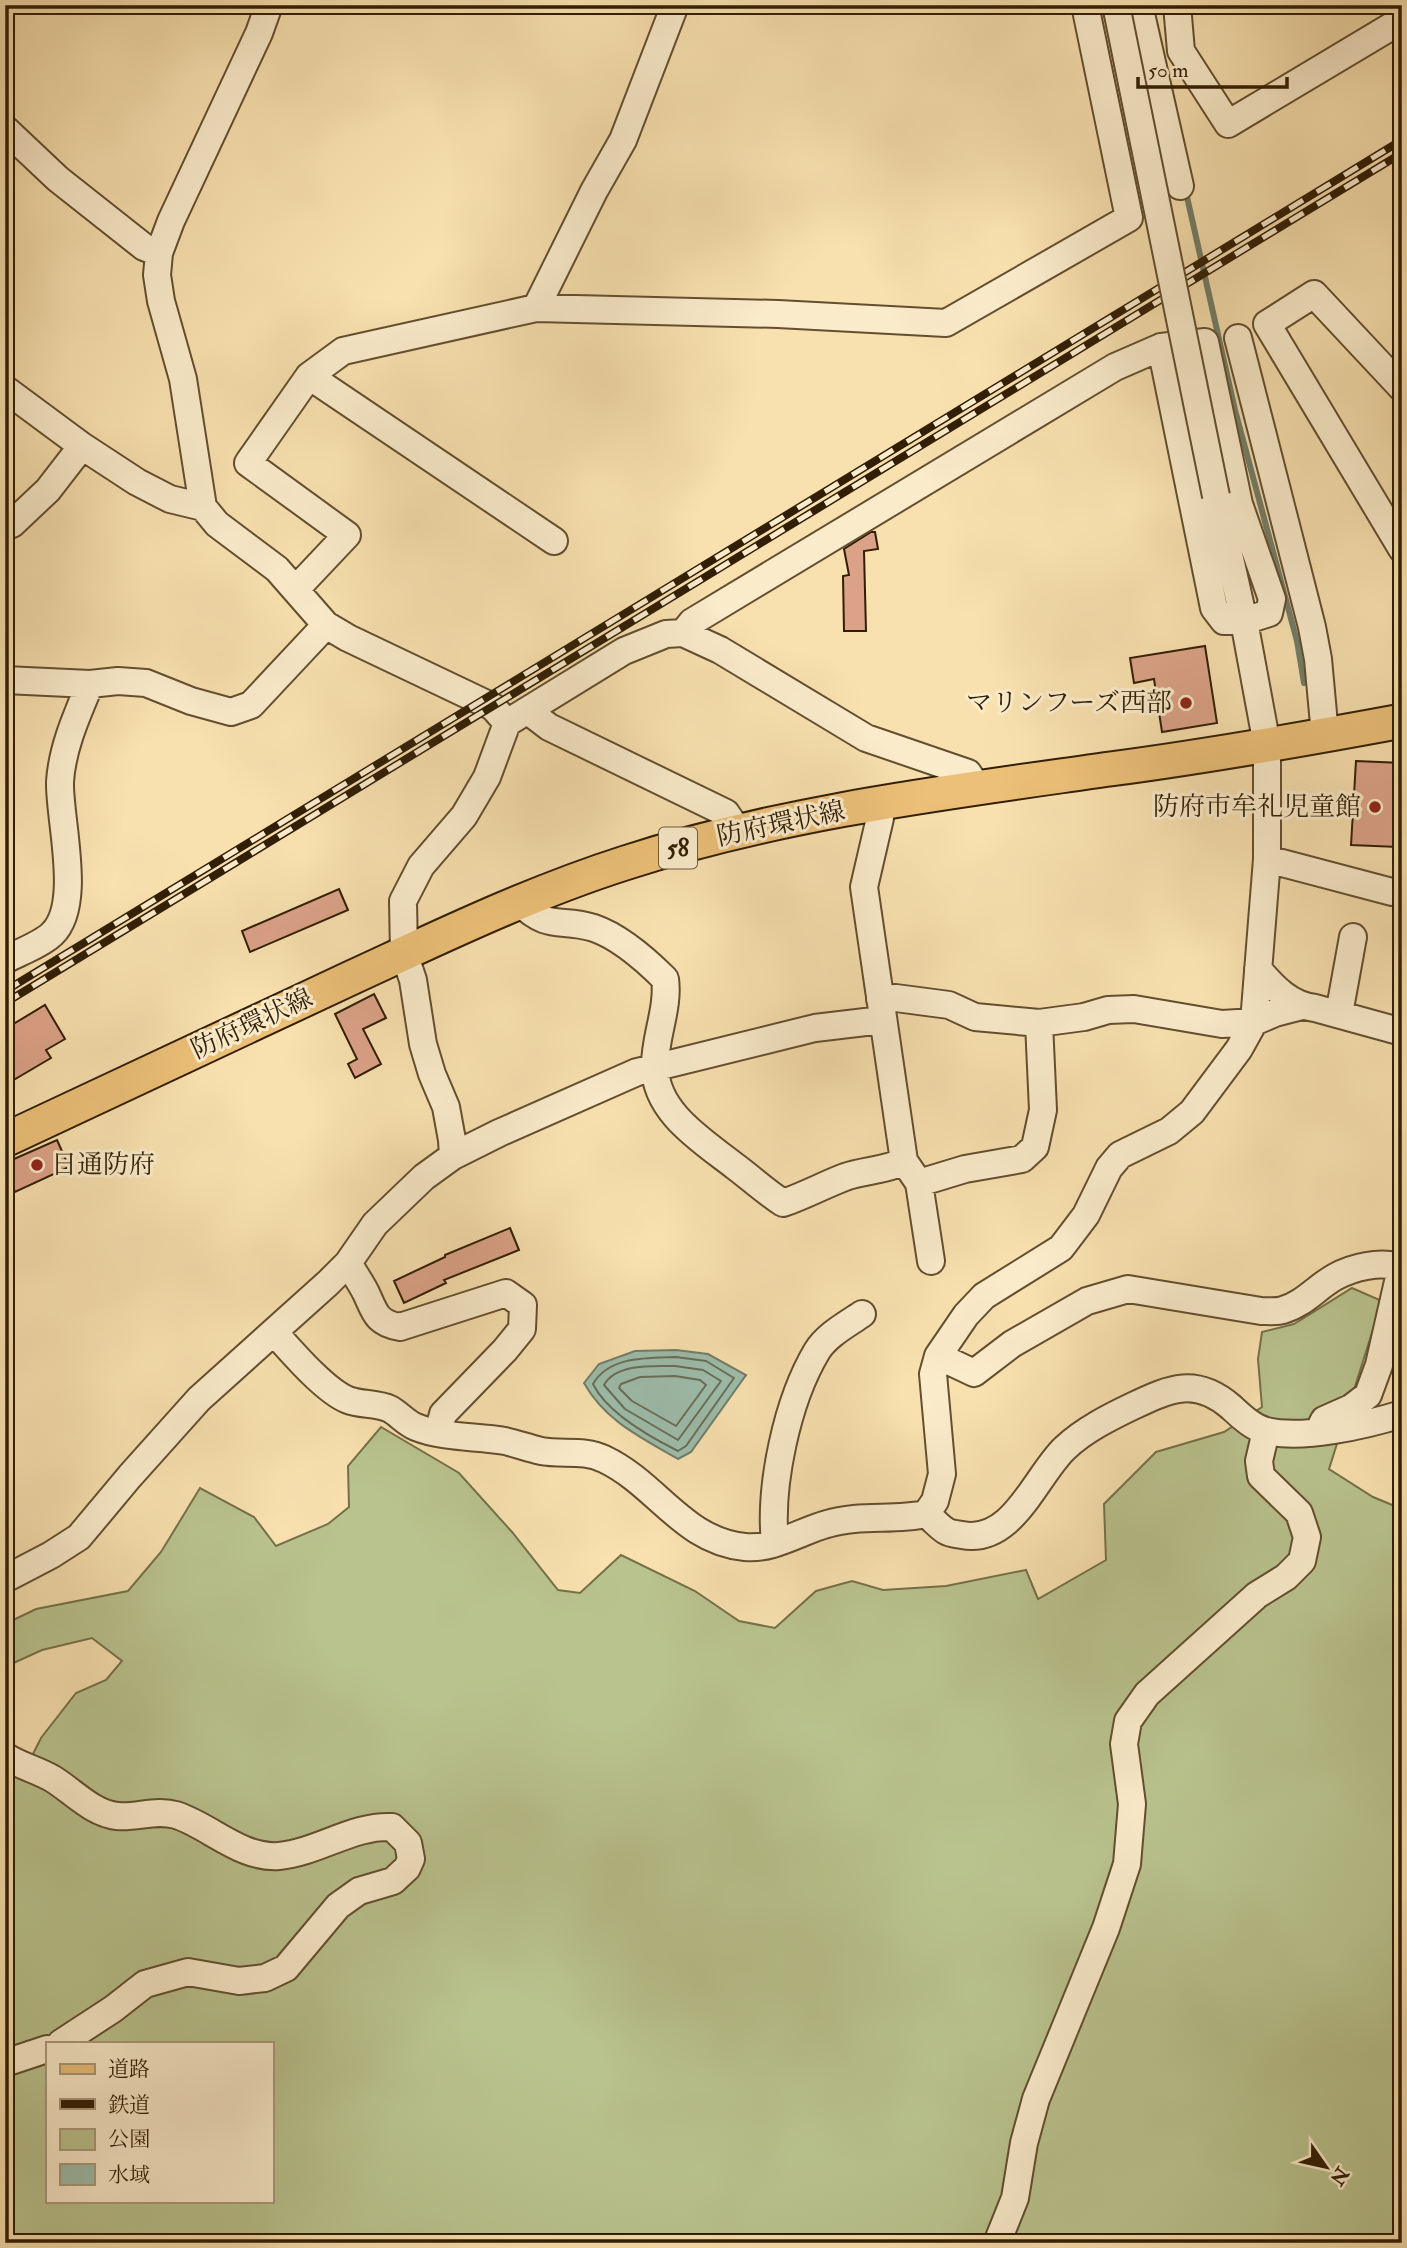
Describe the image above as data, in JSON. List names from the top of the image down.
{
  "streets": {
    "main road": ["防府環状線", "58"]
  },
  "places": ["マリンフーズ西部", "防府市牟礼児童館", "日通防府"],
  "legend": [
    "道路",
    "鉄道",
    "公園",
    "水域"
  ],
  "scale_bar": "50 m",
  "north": "bottom right"
}
